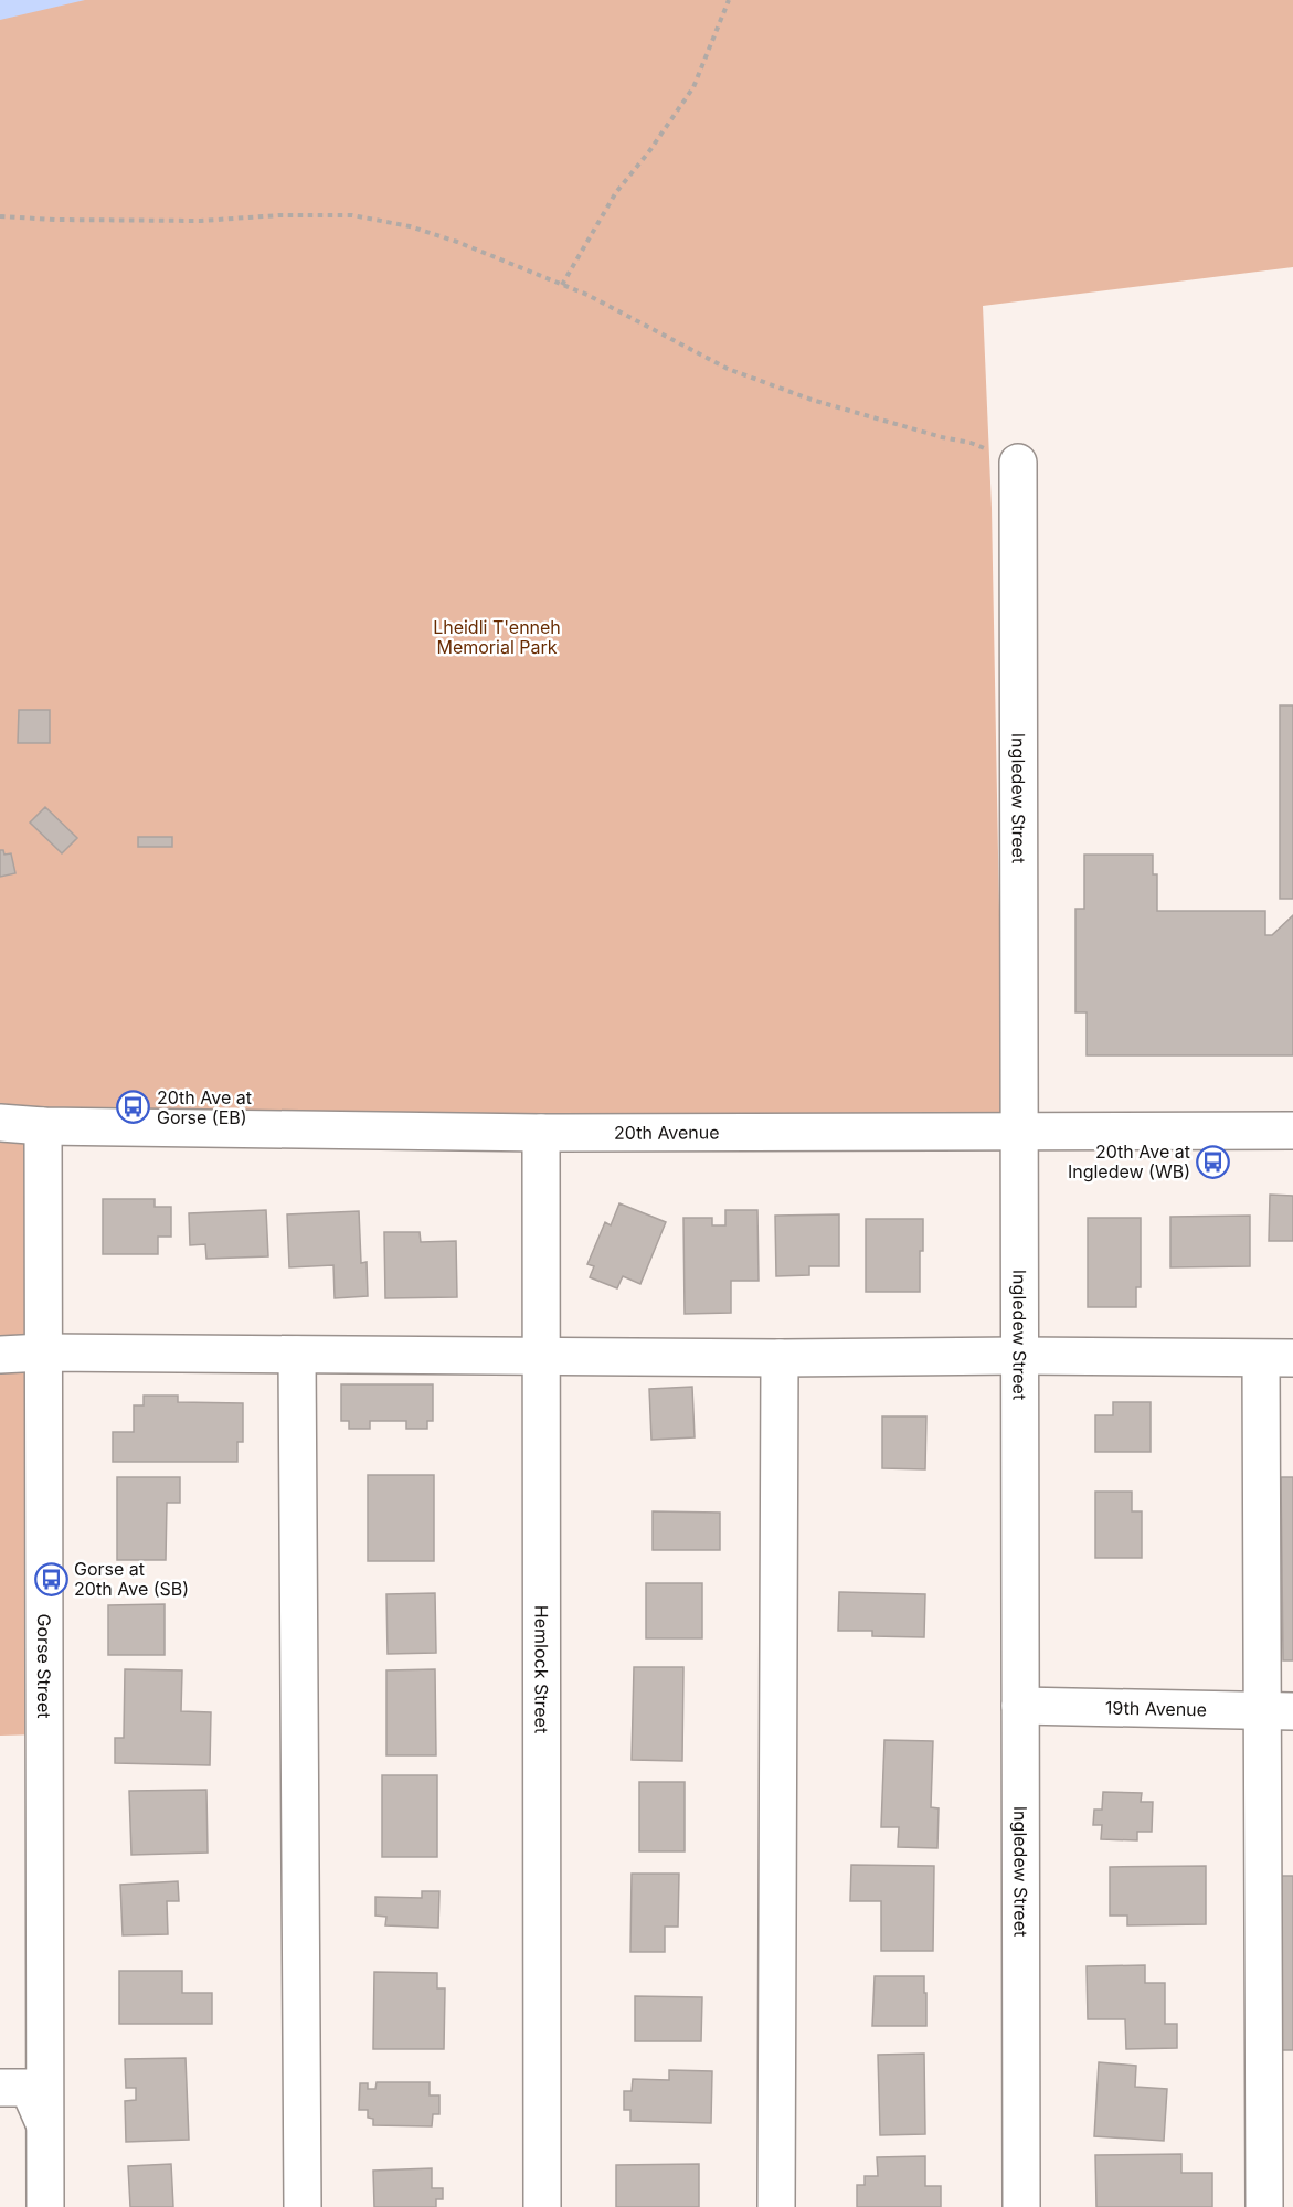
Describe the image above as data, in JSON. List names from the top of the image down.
{
  "streets": {
    "street": [
      "Ingledew Street",
      "20th Avenue",
      "Gorse Street",
      "Hemlock Street",
      "19th Avenue"
    ]
  },
  "crossings": [
    ["Ingledew Street", "20th Avenue"],
    ["Ingledew Street", "19th Avenue"],
    ["20th Avenue", "Gorse Street"],
    ["20th Avenue", "Hemlock Street"]
  ],
  "parks": ["Lheidli T'enneh Memorial Park"],
  "places": {
    "bus stop": ["20th Ave at Gorse (EB)", "20th Ave at Ingledew (WB)", "Gorse at 20th Ave (SB)"]
  }
}
